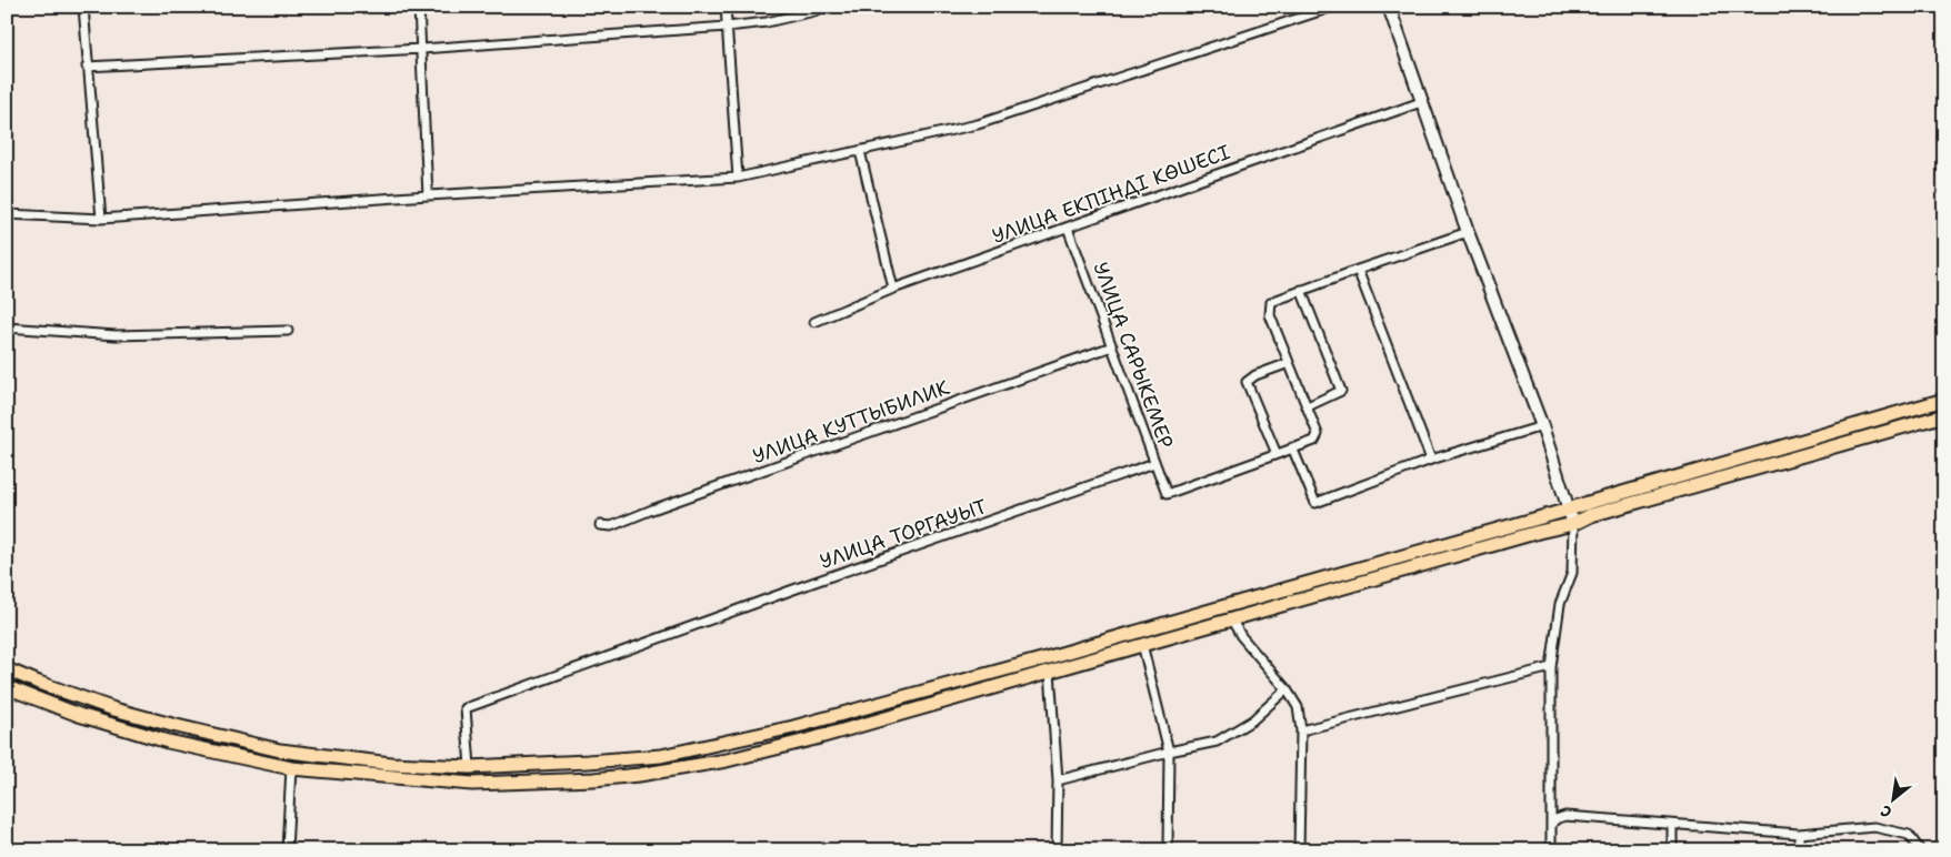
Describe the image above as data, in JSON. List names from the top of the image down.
{
  "streets": {
    "street": [
      "УЛИЦА ЕКПІНДІ КӨШЕСІ",
      "УЛИЦА САРЫКЕМЕР",
      "УЛИЦА КУТТЫБИЛИК",
      "УЛИЦА ТОРГАУЫТ"
    ]
  },
  "crossings": [
    ["УЛИЦА ЕКПІНДІ КӨШЕСІ", "УЛИЦА САРЫКЕМЕР"],
    ["УЛИЦА САРЫКЕМЕР", "УЛИЦА КУТТЫБИЛИК"],
    ["УЛИЦА САРЫКЕМЕР", "УЛИЦА ТОРГАУЫТ"]
  ],
  "north": "bottom left"
}
